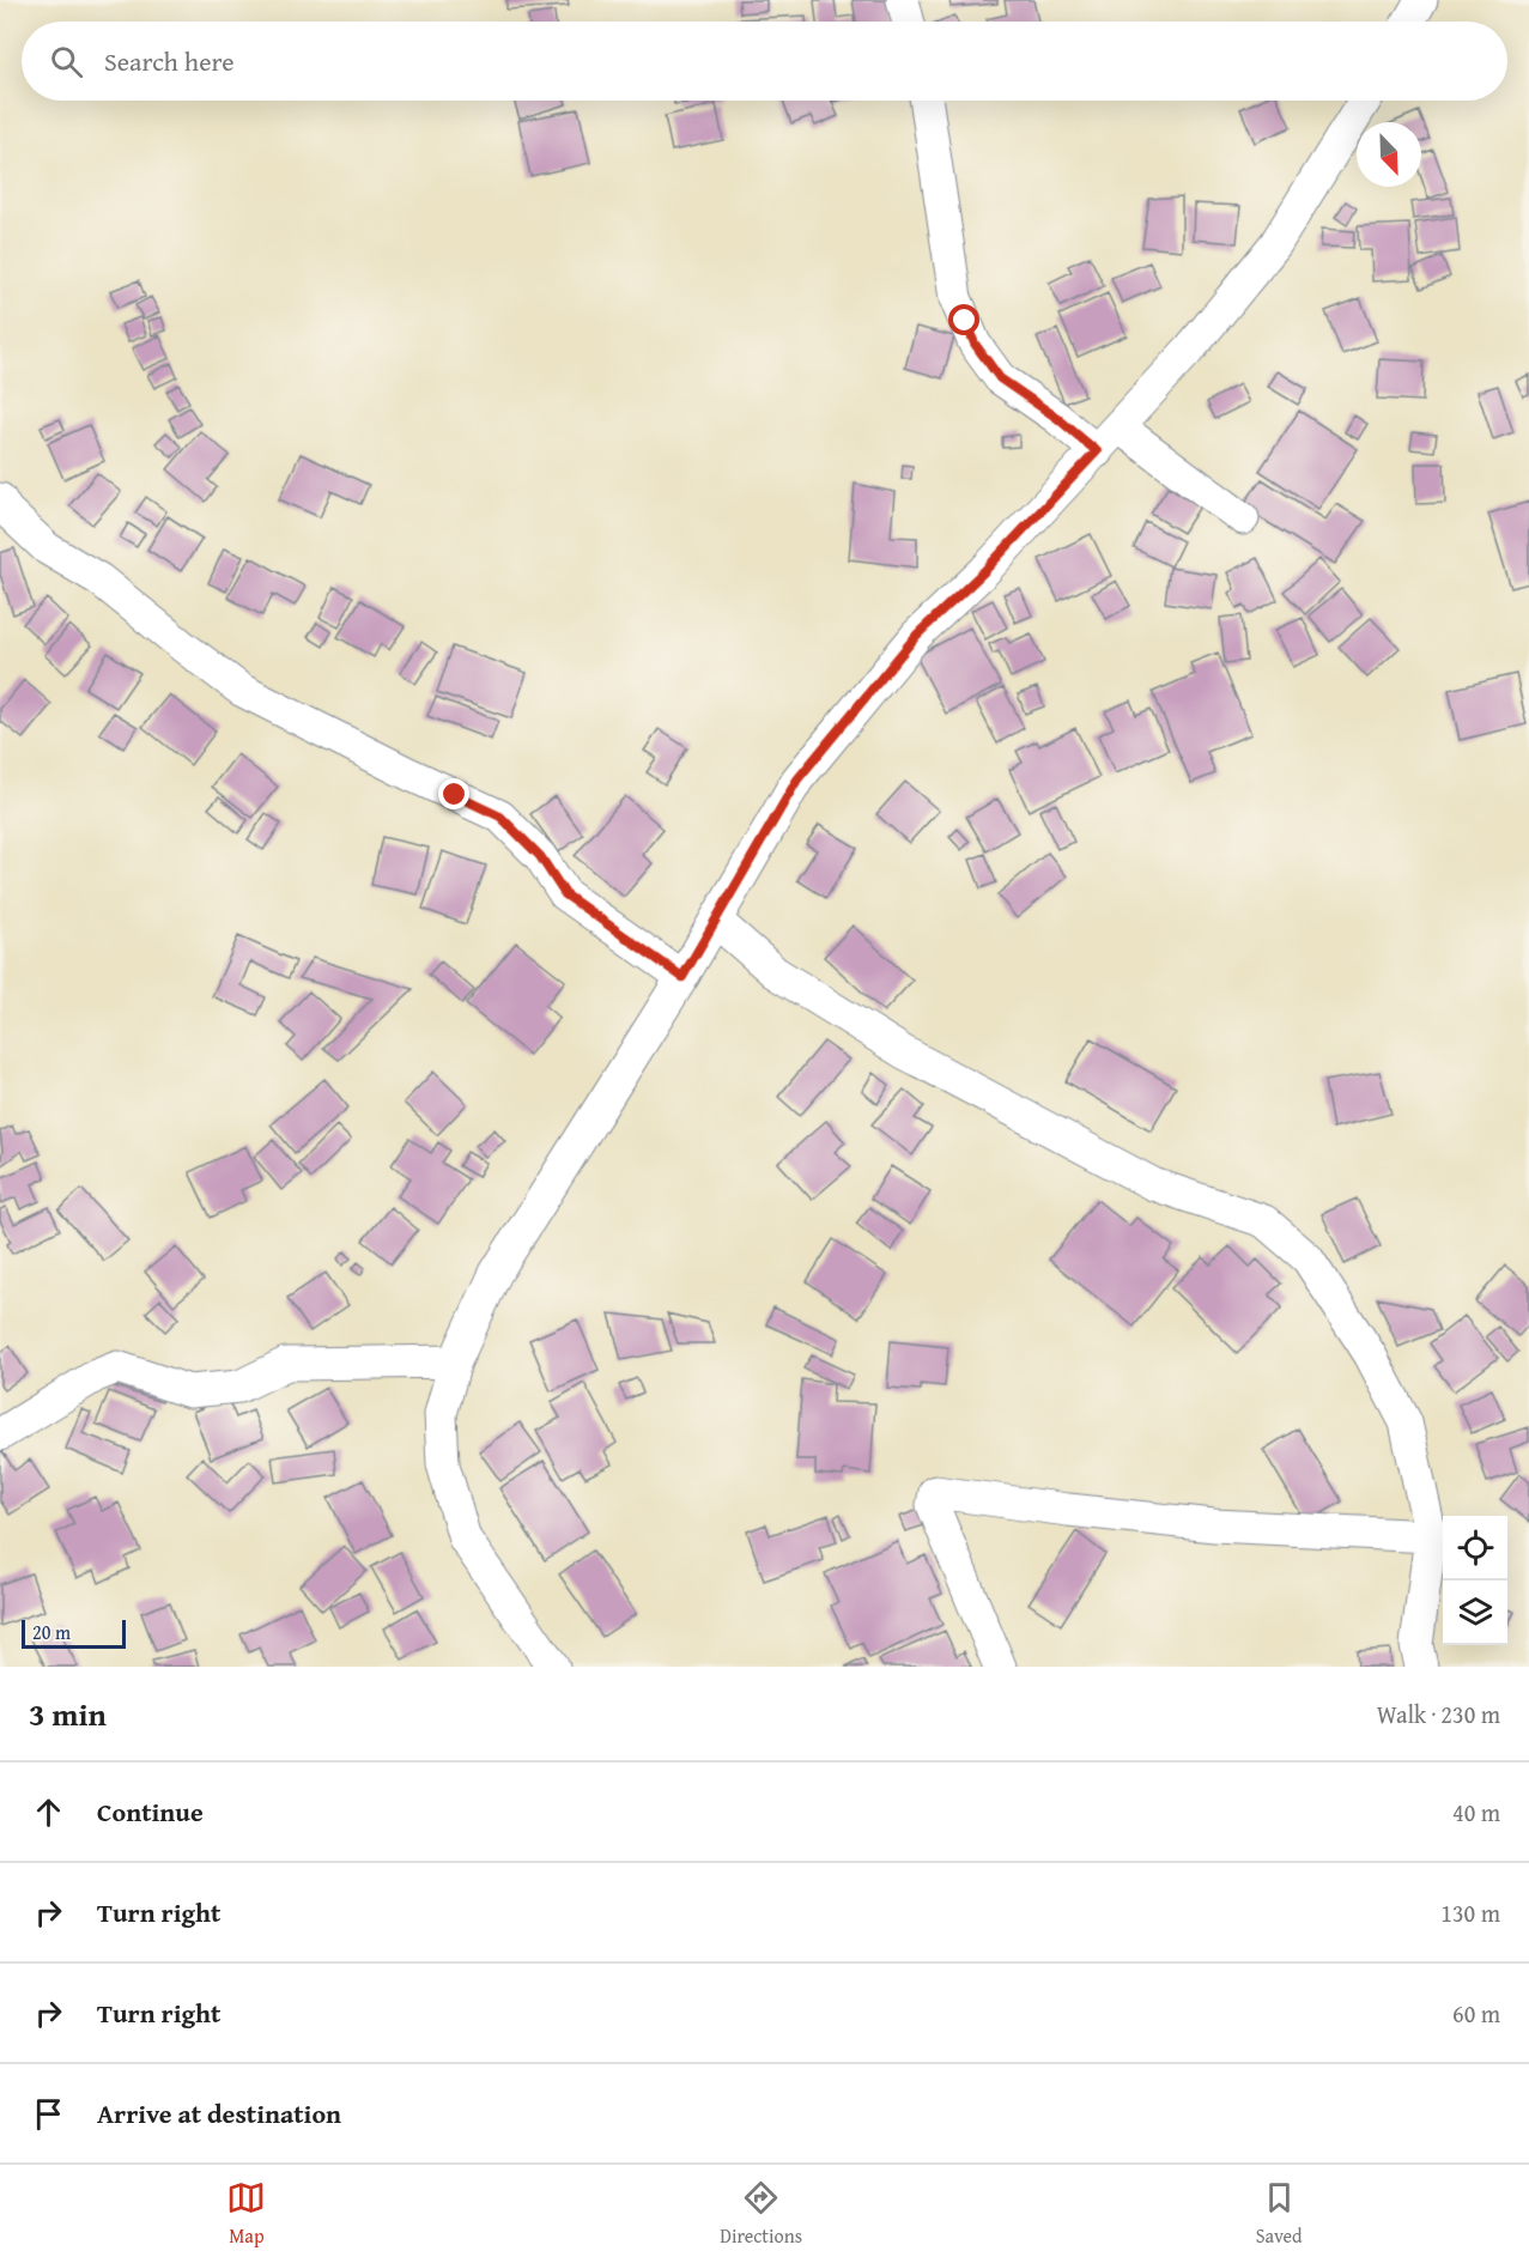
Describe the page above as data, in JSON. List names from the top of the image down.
{
  "scale_bar": "20 m",
  "north": "bottom right",
  "page": {
    "search": "Search here",
    "scale": "20 m",
    "heading": ["3 min", "Walk · 230 m"],
    "list": [
      ["Continue", "40 m"],
      ["Turn right", "130 m"],
      ["Turn right", "60 m"],
      "Arrive at destination"
    ],
    "nav": ["Map", "Directions", "Saved"]
  }
}
